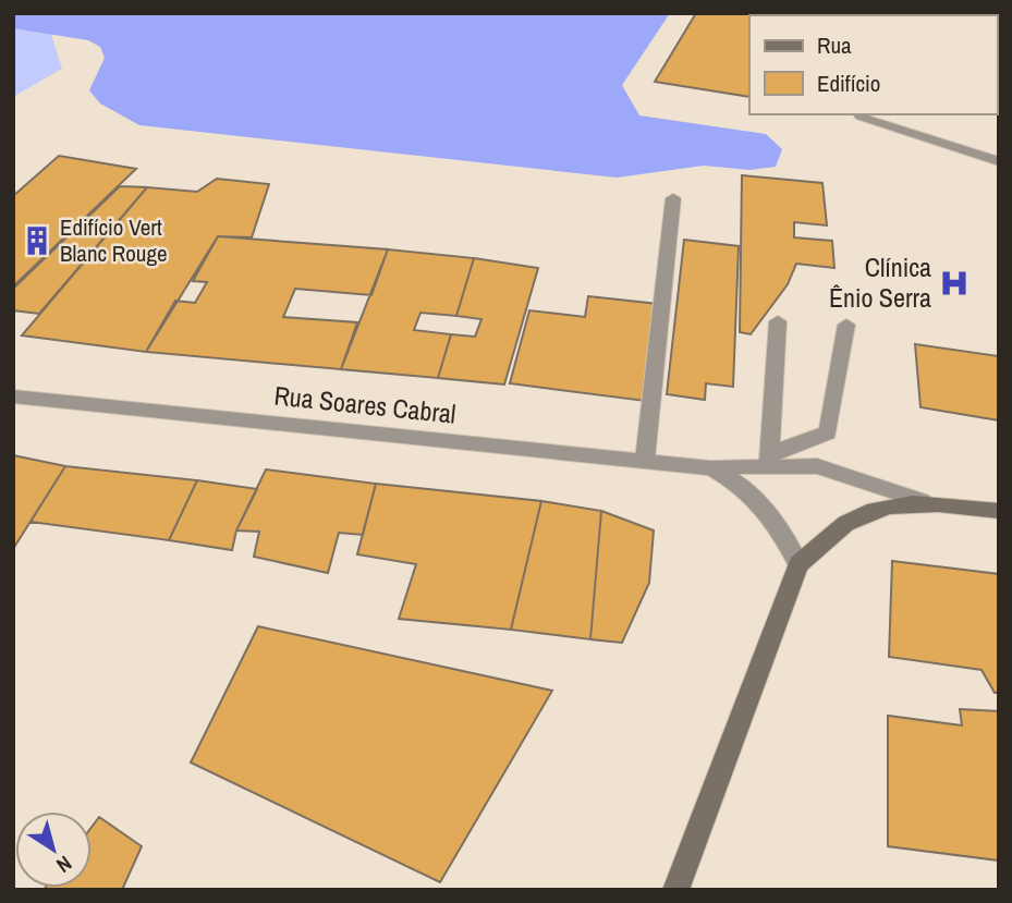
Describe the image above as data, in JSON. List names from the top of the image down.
{
  "streets": {
    "main road": ["Rua Soares Cabral"]
  },
  "places": {
    "building": ["Edifício Vert Blanc Rouge"],
    "hospital": ["Clínica Ênio Serra"]
  },
  "legend": ["Rua", "Edifício"],
  "north": "bottom right"
}
